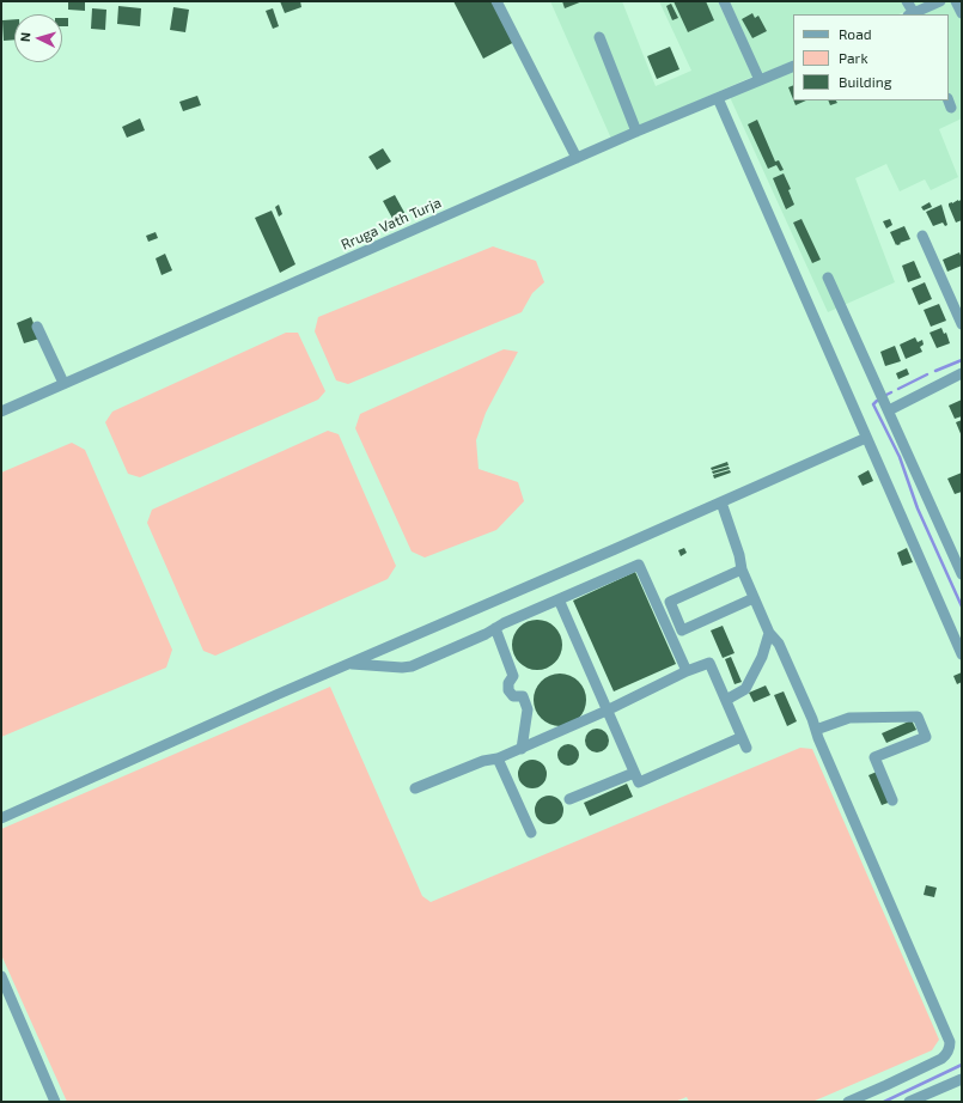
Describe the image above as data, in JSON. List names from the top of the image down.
{
  "streets": {
    "street": ["Rruga Vath Turja"]
  },
  "legend": ["Road", "Park", "Building"],
  "north": "left"
}
